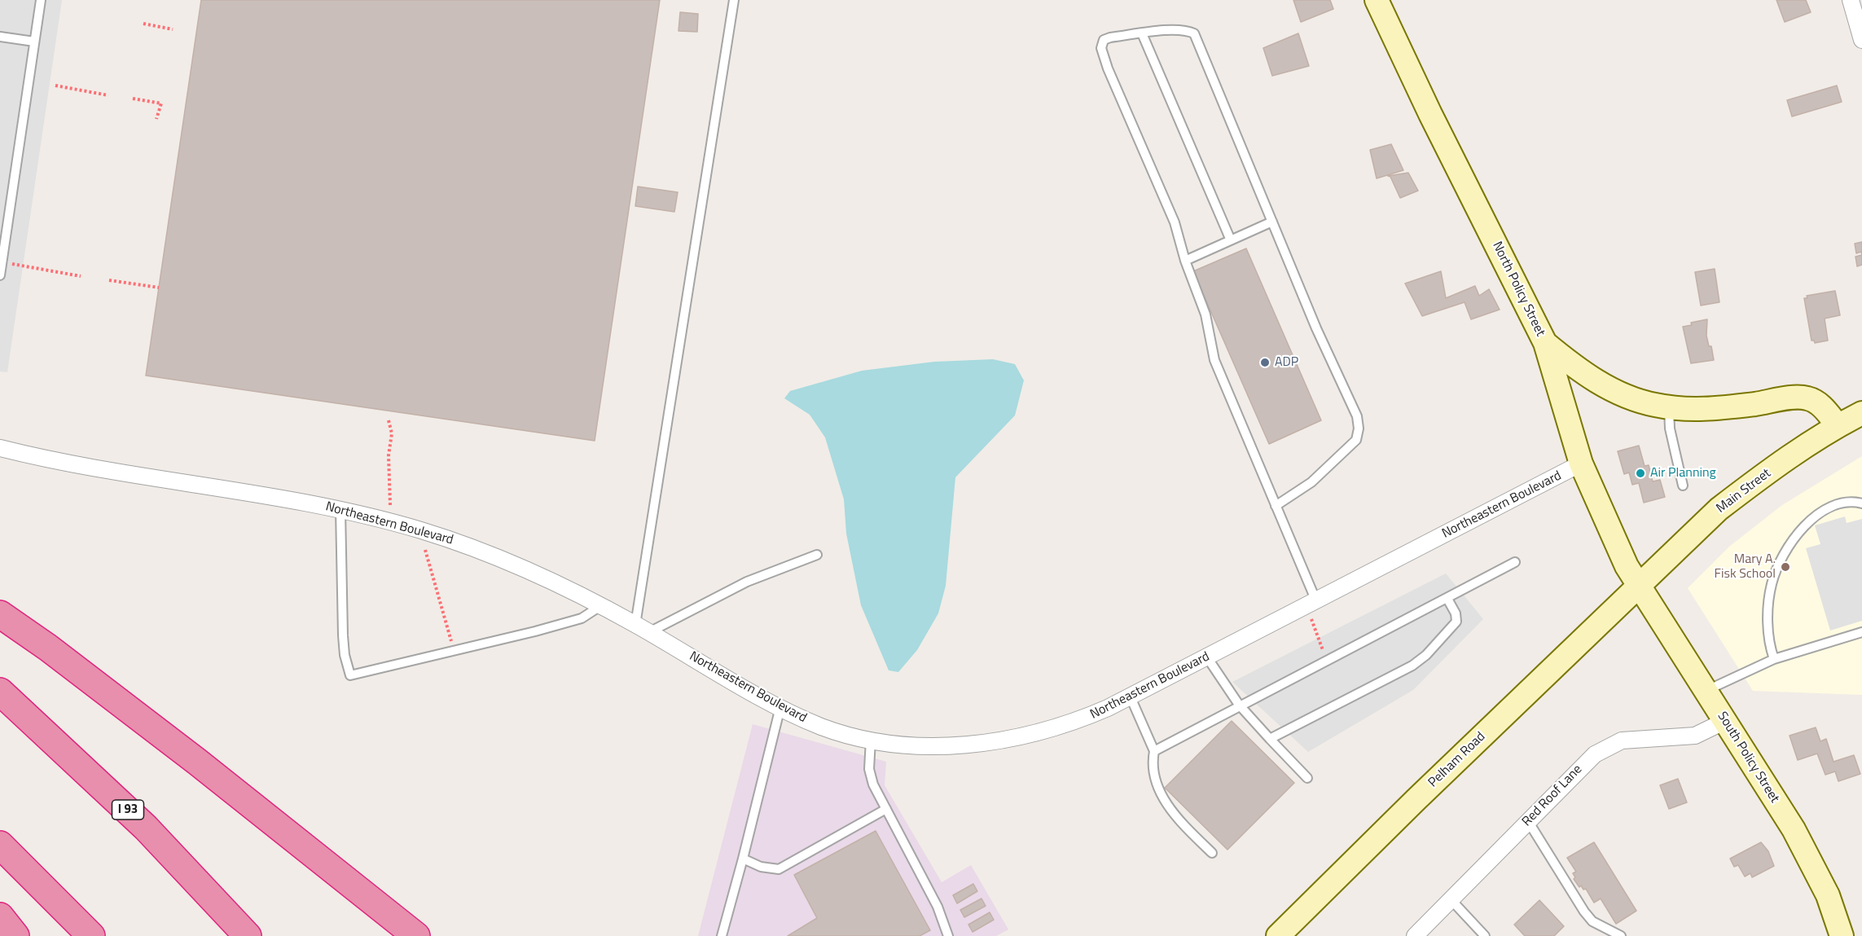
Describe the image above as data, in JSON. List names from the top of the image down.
{
  "streets": {
    "highway": ["I 93"],
    "street": [
      "North Policy Street",
      "Main Street",
      "Northeastern Boulevard",
      "South Policy Street",
      "Pelham Road",
      "Red Roof Lane"
    ]
  },
  "crossings": [
    ["North Policy Street", "Main Street"],
    ["North Policy Street", "Northeastern Boulevard"],
    ["North Policy Street", "South Policy Street"],
    ["North Policy Street", "Pelham Road"],
    ["Main Street", "South Policy Street"],
    ["Main Street", "Pelham Road"],
    ["South Policy Street", "Pelham Road"],
    ["South Policy Street", "Red Roof Lane"]
  ],
  "places": ["ADP", "Air Planning", "Mary A. Fisk School"]
}
